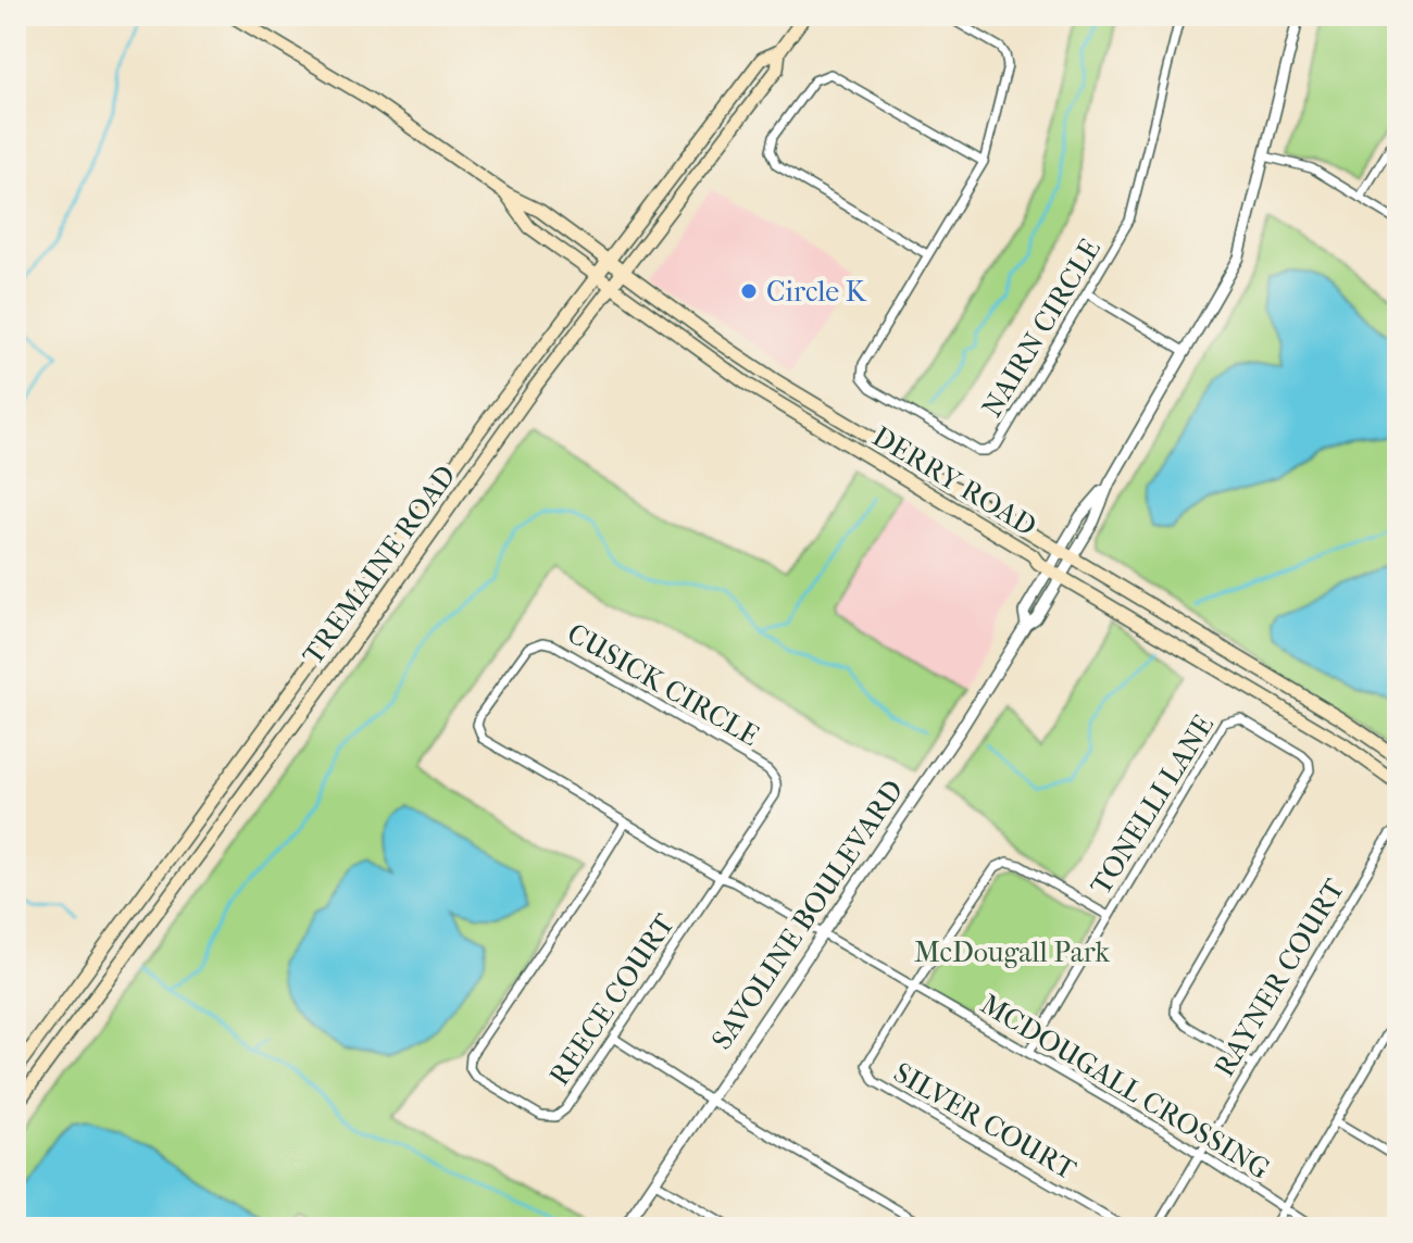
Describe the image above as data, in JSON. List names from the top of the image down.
{
  "streets": {
    "main road": ["DERRY ROAD", "TREMAINE ROAD"],
    "street": [
      "NAIRN CIRCLE",
      "CUSICK CIRCLE",
      "TONELLI LANE",
      "SAVOLINE BOULEVARD",
      "RAYNER COURT",
      "REECE COURT",
      "MCDOUGALL CROSSING",
      "SILVER COURT"
    ]
  },
  "crossings": [
    ["DERRY ROAD", "TREMAINE ROAD"],
    ["DERRY ROAD", "SAVOLINE BOULEVARD"],
    ["CUSICK CIRCLE", "SAVOLINE BOULEVARD"],
    ["CUSICK CIRCLE", "REECE COURT"],
    ["CUSICK CIRCLE", "MCDOUGALL CROSSING"],
    ["TONELLI LANE", "RAYNER COURT"],
    ["TONELLI LANE", "MCDOUGALL CROSSING"],
    ["TONELLI LANE", "SILVER COURT"],
    ["SAVOLINE BOULEVARD", "MCDOUGALL CROSSING"],
    ["RAYNER COURT", "MCDOUGALL CROSSING"],
    ["MCDOUGALL CROSSING", "SILVER COURT"]
  ],
  "parks": ["McDougall Park"],
  "places": ["Circle K"]
}
